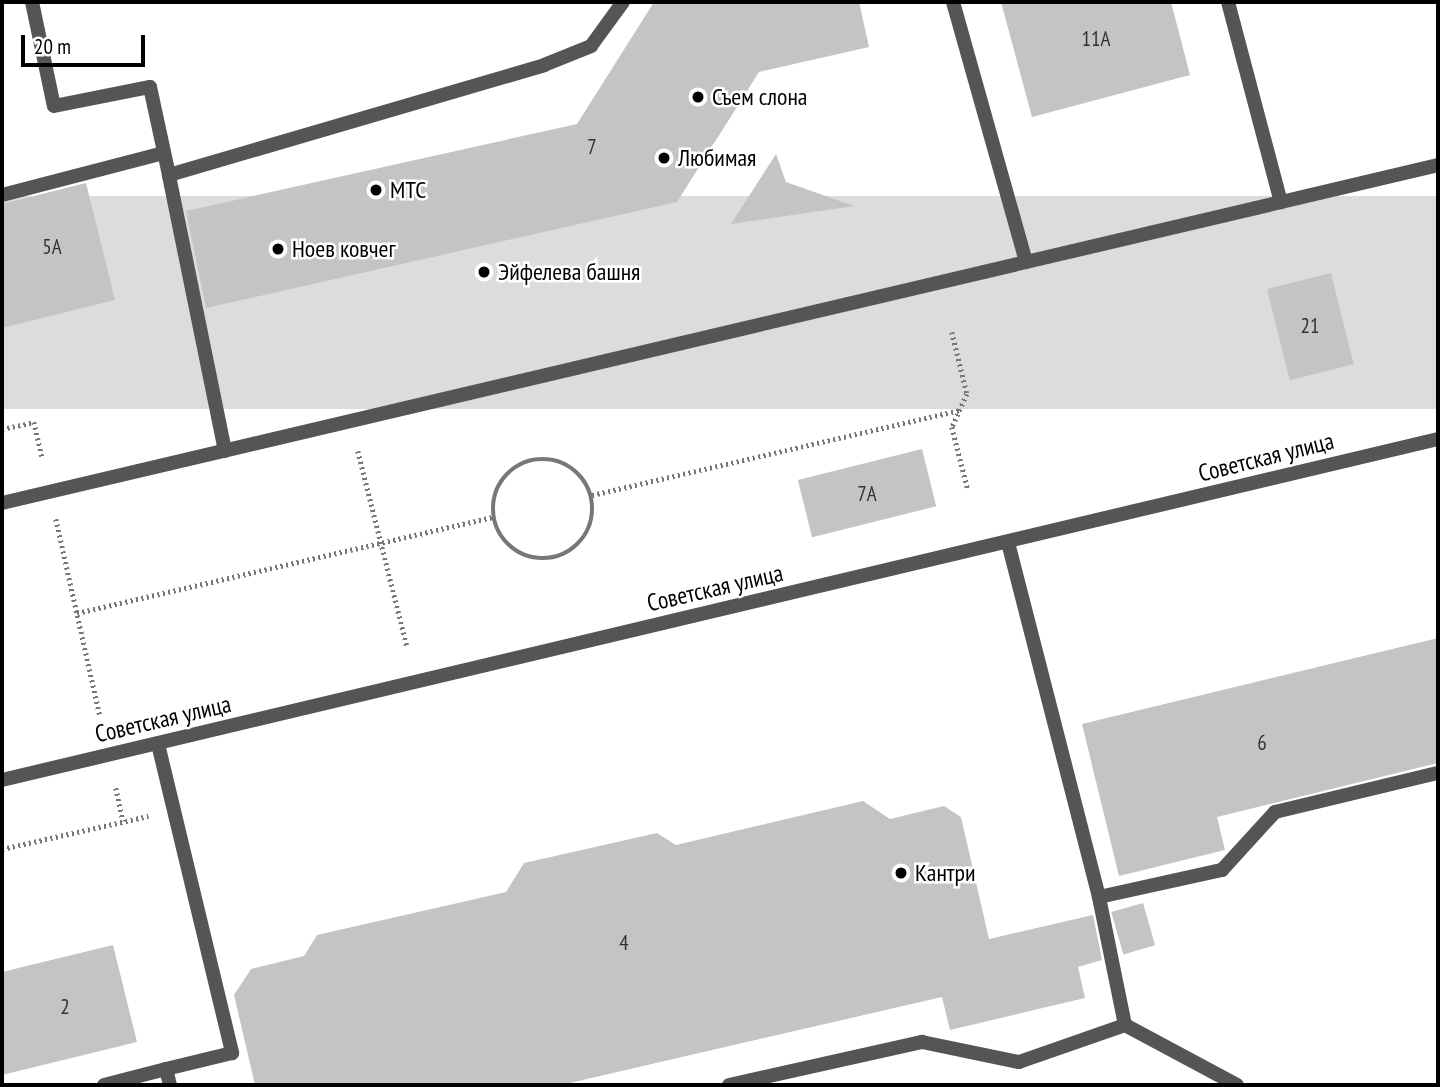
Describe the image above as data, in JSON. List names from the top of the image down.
{
  "streets": {
    "street": ["Советская улица"]
  },
  "places": [
    "Съем слона",
    "Любимая",
    "МТС",
    "Ноев ковчег",
    "Эйфелева башня",
    "Кантри"
  ],
  "house_numbers": [
    "11А",
    "7",
    "5А",
    "21",
    "7А",
    "6",
    "4",
    "2"
  ],
  "scale_bar": "20 m"
}
